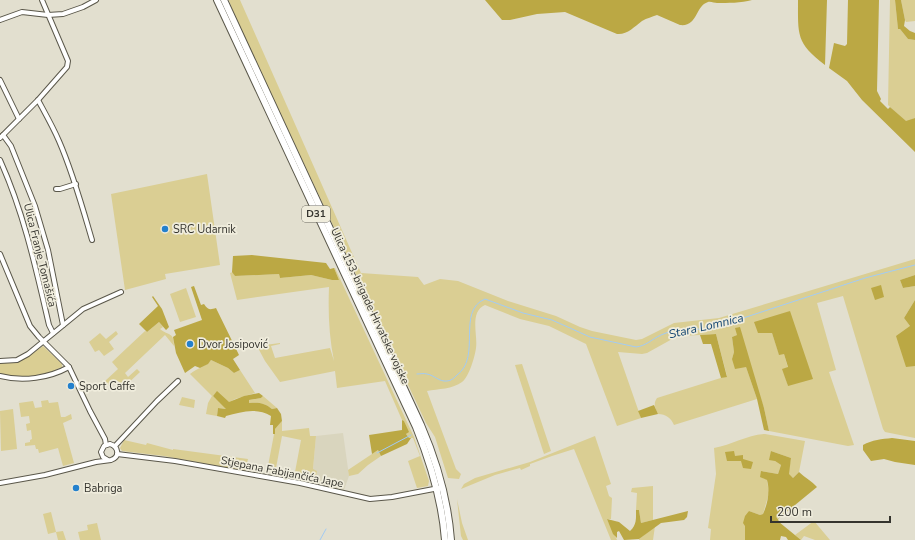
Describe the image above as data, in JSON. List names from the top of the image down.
{
  "streets": {
    "main road": ["D31", "Ulica 153. brigade Hrvatske vojske"],
    "street": ["Ulica Franje Tomašića", "Stjepana Fabijančića Jape"]
  },
  "crossings": [
    ["Ulica 153. brigade Hrvatske vojske", "Stjepana Fabijančića Jape"]
  ],
  "water": ["Stara Lomnica"],
  "places": [
    "SRC Udarnik",
    "Dvor Josipović",
    "Sport Caffe",
    "Babriga"
  ],
  "scale_bar": "200 m"
}
